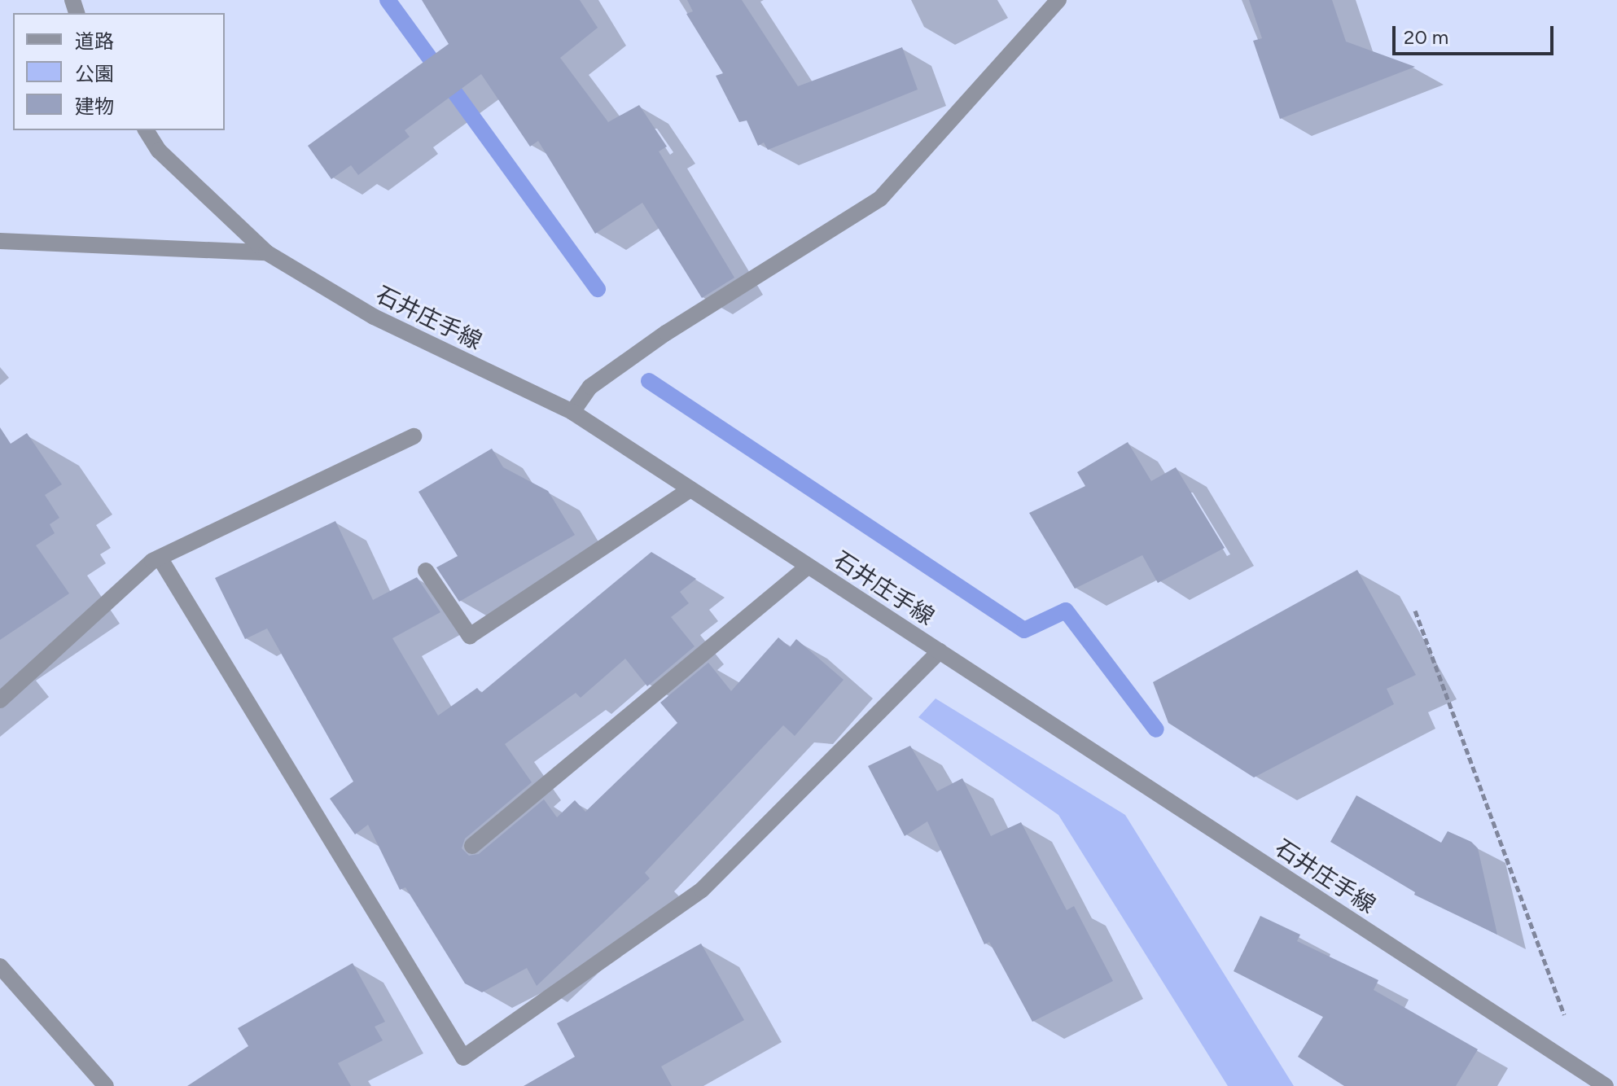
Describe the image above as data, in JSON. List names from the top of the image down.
{
  "streets": {
    "street": ["石井庄手線"]
  },
  "legend": ["道路", "公園", "建物"],
  "scale_bar": "20 m"
}
